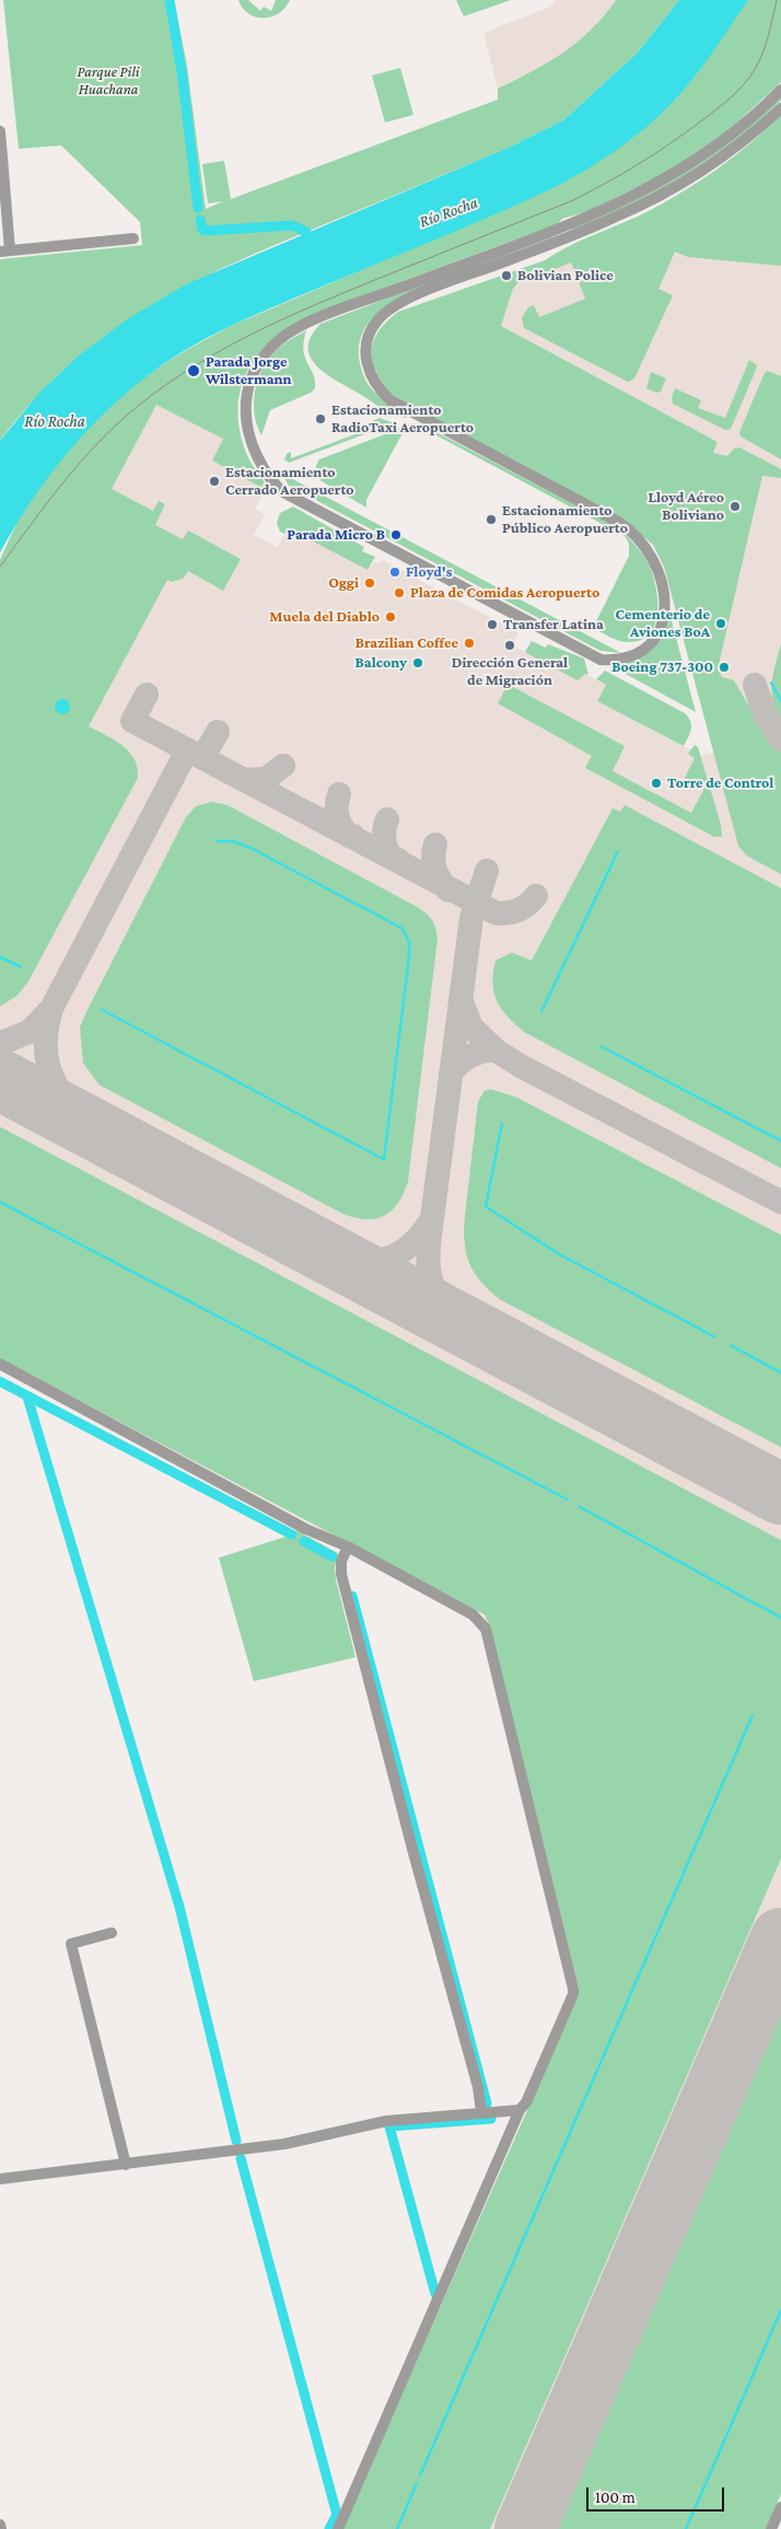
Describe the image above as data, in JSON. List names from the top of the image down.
{
  "water": ["Río Rocha"],
  "parks": ["Parque Pili Huachana"],
  "places": [
    "Bolivian Police",
    "Parada Jorge Wilstermann",
    "Estacionamiento RadioTaxi Aeropuerto",
    "Estacionamiento Cerrado Aeropuerto",
    "Lloyd Aéreo Boliviano",
    "Estacionamiento Público Aeropuerto",
    "Parada Micro B",
    "Floyd's",
    "Oggi",
    "Plaza de Comidas Aeropuerto",
    "Muela del Diablo",
    "Cementerio de Aviones BoA",
    "Transfer Latina",
    "Brazilian Coffee",
    "Dirección General de Migración",
    "Balcony",
    "Boeing 737-300",
    "Torre de Control"
  ],
  "scale_bar": "100 m"
}
